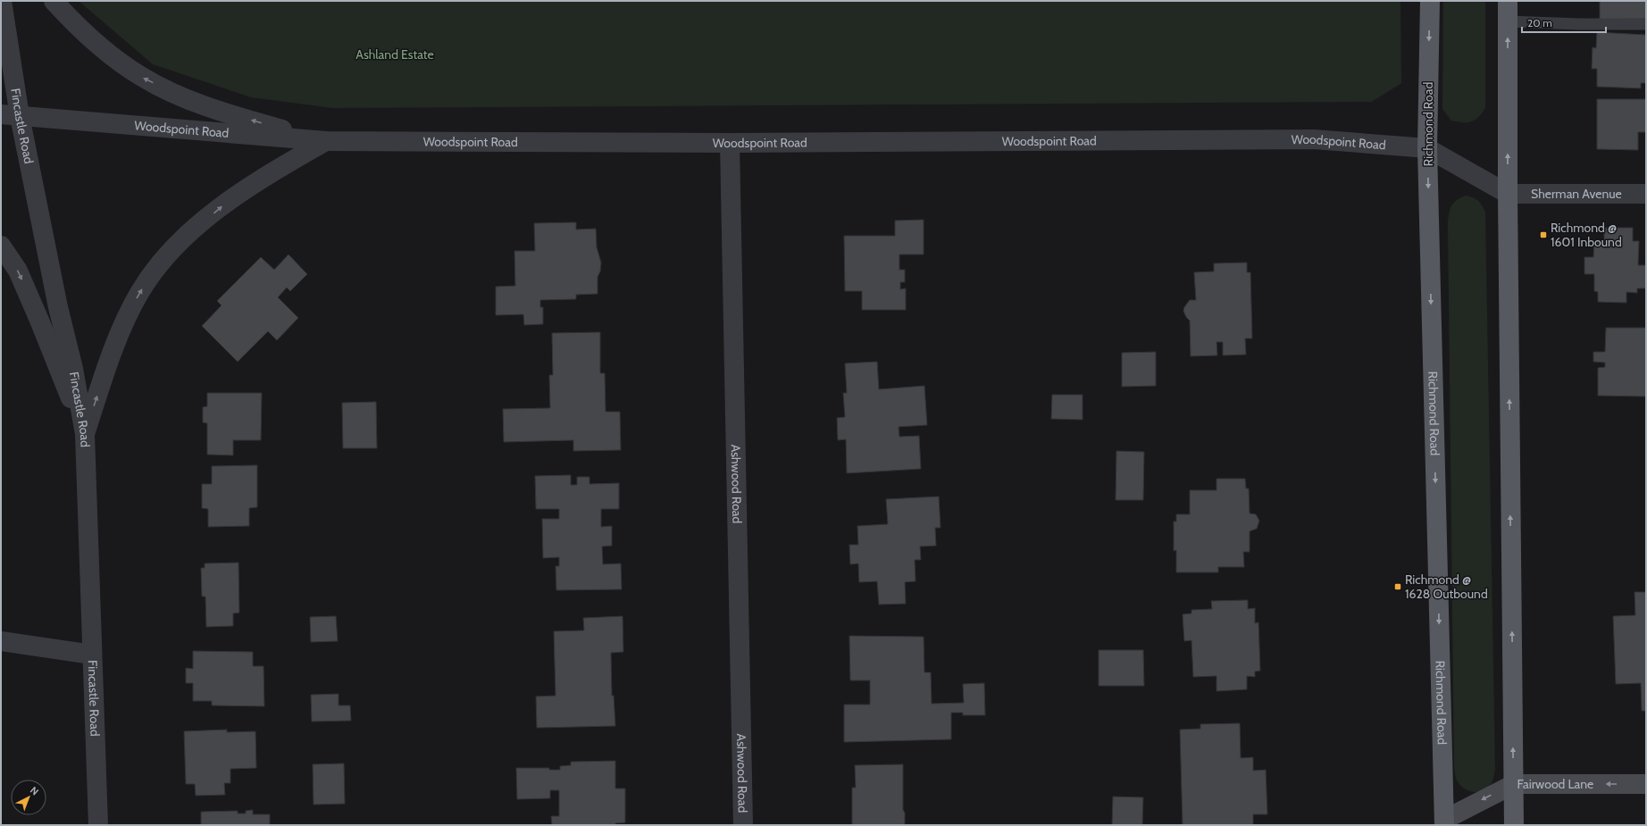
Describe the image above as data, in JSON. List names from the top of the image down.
{
  "streets": {
    "main road": ["Richmond Road"],
    "street": [
      "Fincastle Road",
      "Woodspoint Road",
      "Sherman Avenue",
      "Ashwood Road",
      "Fairwood Lane"
    ]
  },
  "crossings": [
    ["Richmond Road", "Woodspoint Road"],
    ["Richmond Road", "Fairwood Lane"],
    ["Fincastle Road", "Woodspoint Road"],
    ["Woodspoint Road", "Sherman Avenue"],
    ["Woodspoint Road", "Ashwood Road"]
  ],
  "one_way": ["Fairwood Lane"],
  "parks": ["Ashland Estate"],
  "places": {
    "transit": ["Richmond @ 1601 Inbound", "Richmond @ 1628 Outbound"]
  },
  "scale_bar": "20 m",
  "north": "top right"
}
